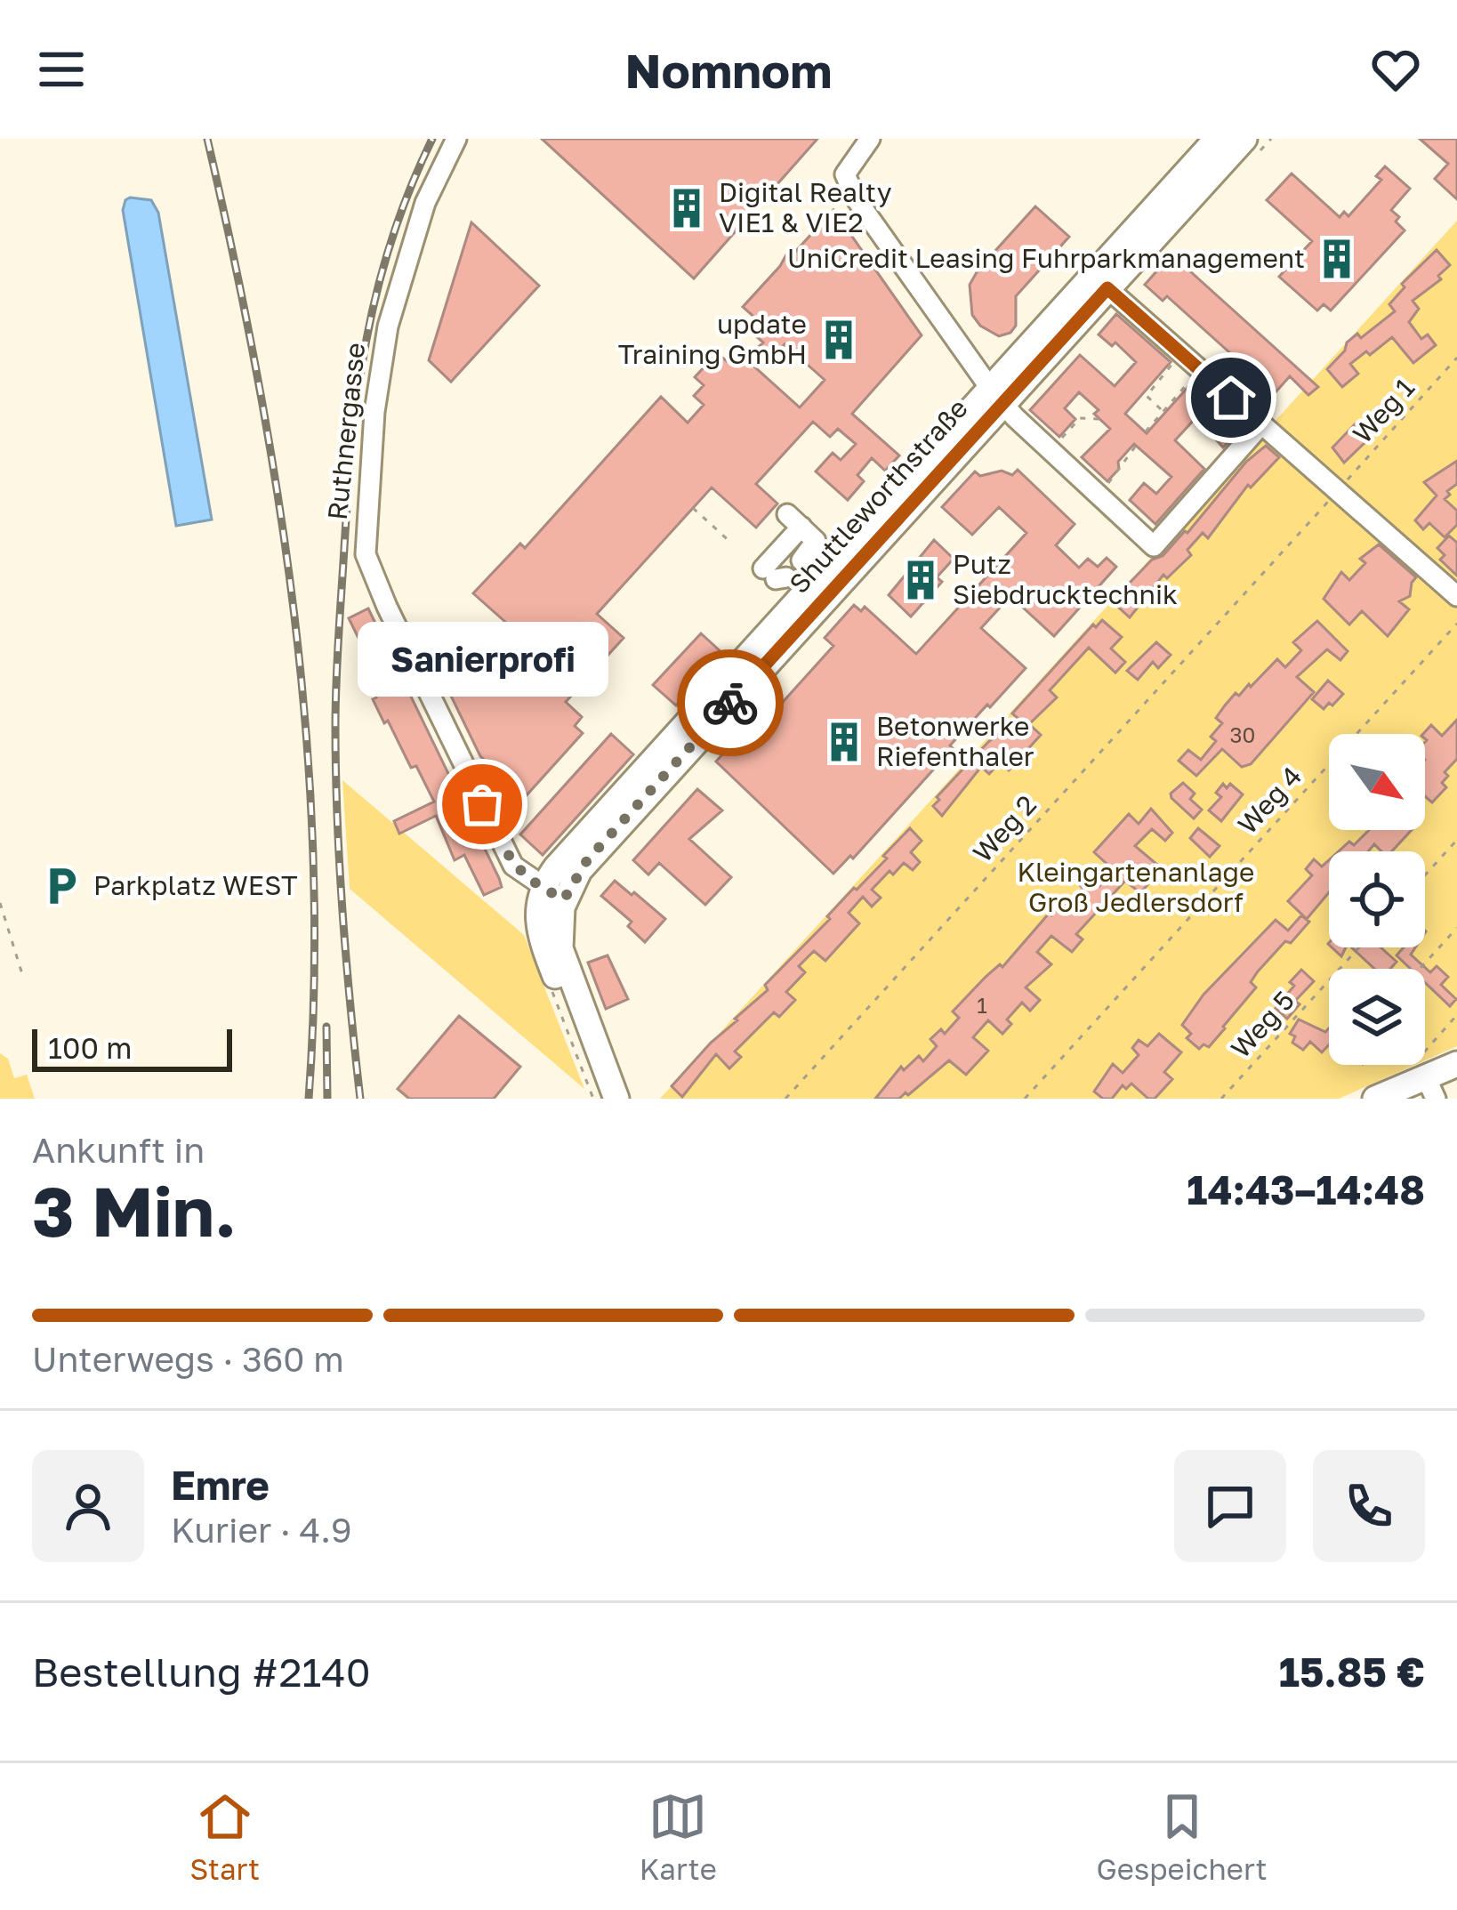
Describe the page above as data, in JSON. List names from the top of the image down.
{
  "streets": {
    "main road": ["Shuttleworthstraße"],
    "street": ["Ruthnergasse"],
    "path": [
      "Weg 1",
      "Weg 4",
      "Weg 2",
      "Weg 5"
    ]
  },
  "crossings": [
    ["Weg 1", "Weg 2"],
    ["Ruthnergasse", "Shuttleworthstraße"]
  ],
  "parks": ["Kleingartenanlage Groß Jedlersdorf"],
  "places": {
    "building": [
      "Digital Realty VIE1 & VIE2",
      "UniCredit Leasing Fuhrparkmanagement",
      "update Training GmbH",
      "Putz Siebdrucktechnik",
      "Betonwerke Riefenthaler"
    ],
    "other": ["Sanierprofi"],
    "parking": ["Parkplatz WEST"]
  },
  "house_numbers": ["30", "1"],
  "scale_bar": "100 m",
  "north": "bottom right",
  "page": {
    "header": "Nomnom",
    "bubble": "Sanierprofi",
    "scale": "100 m",
    "heading": ["3 Min.", "Ankunft in", "14:43–14:48"],
    "panel": [
      "Emre",
      "Kurier · 4.9",
      "Bestellung #2140",
      "15.85 €"
    ],
    "bar": "Unterwegs · 360 m",
    "tabs": ["Start", "Karte", "Gespeichert"]
  }
}
